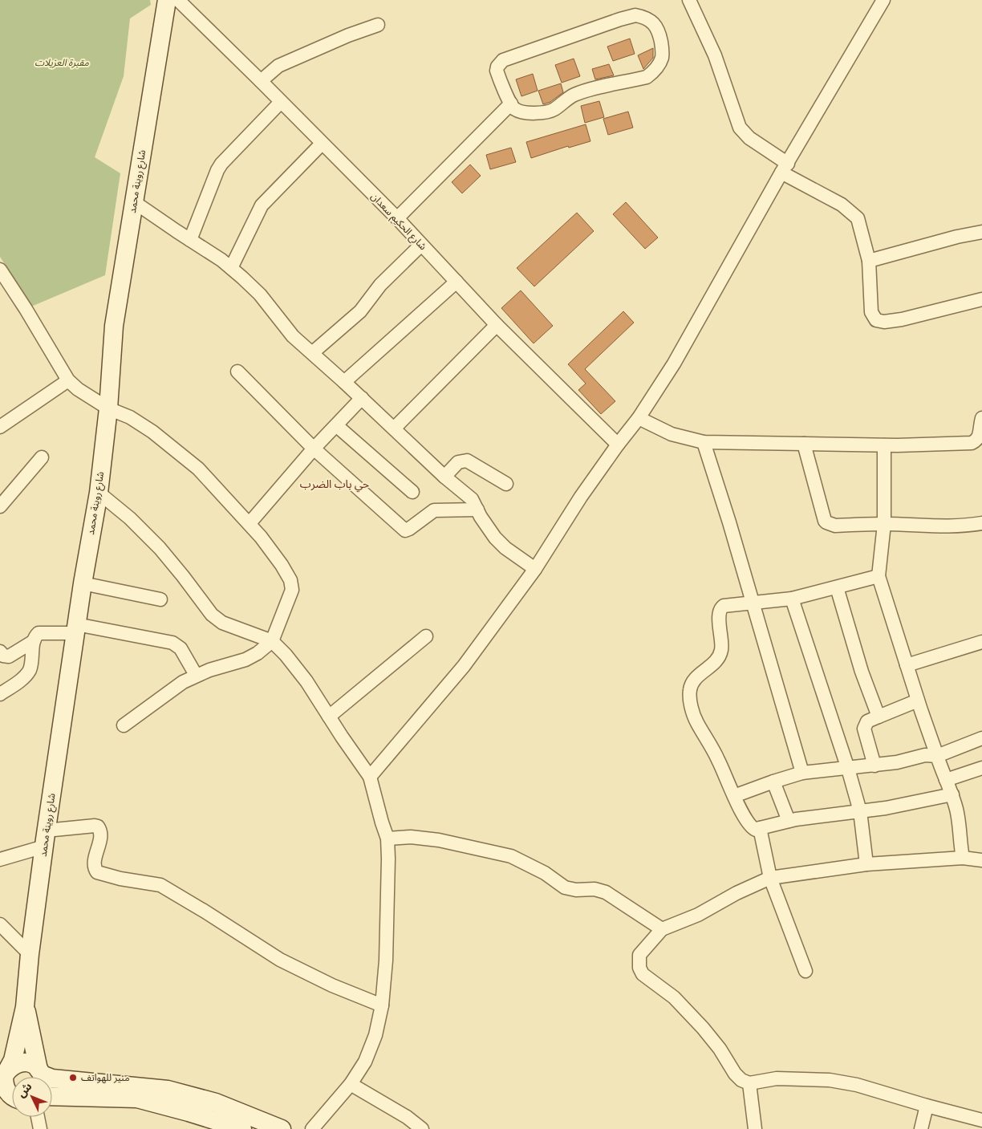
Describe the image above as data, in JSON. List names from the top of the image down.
{
  "streets": {
    "main road": ["شارع روينة محمد"],
    "street": ["شارع الحكيم سعدان"]
  },
  "districts": ["حي باب الضرب"],
  "parks": ["مقبرة العزيلات"],
  "places": ["منير للهواتف"],
  "north": "top left"
}
